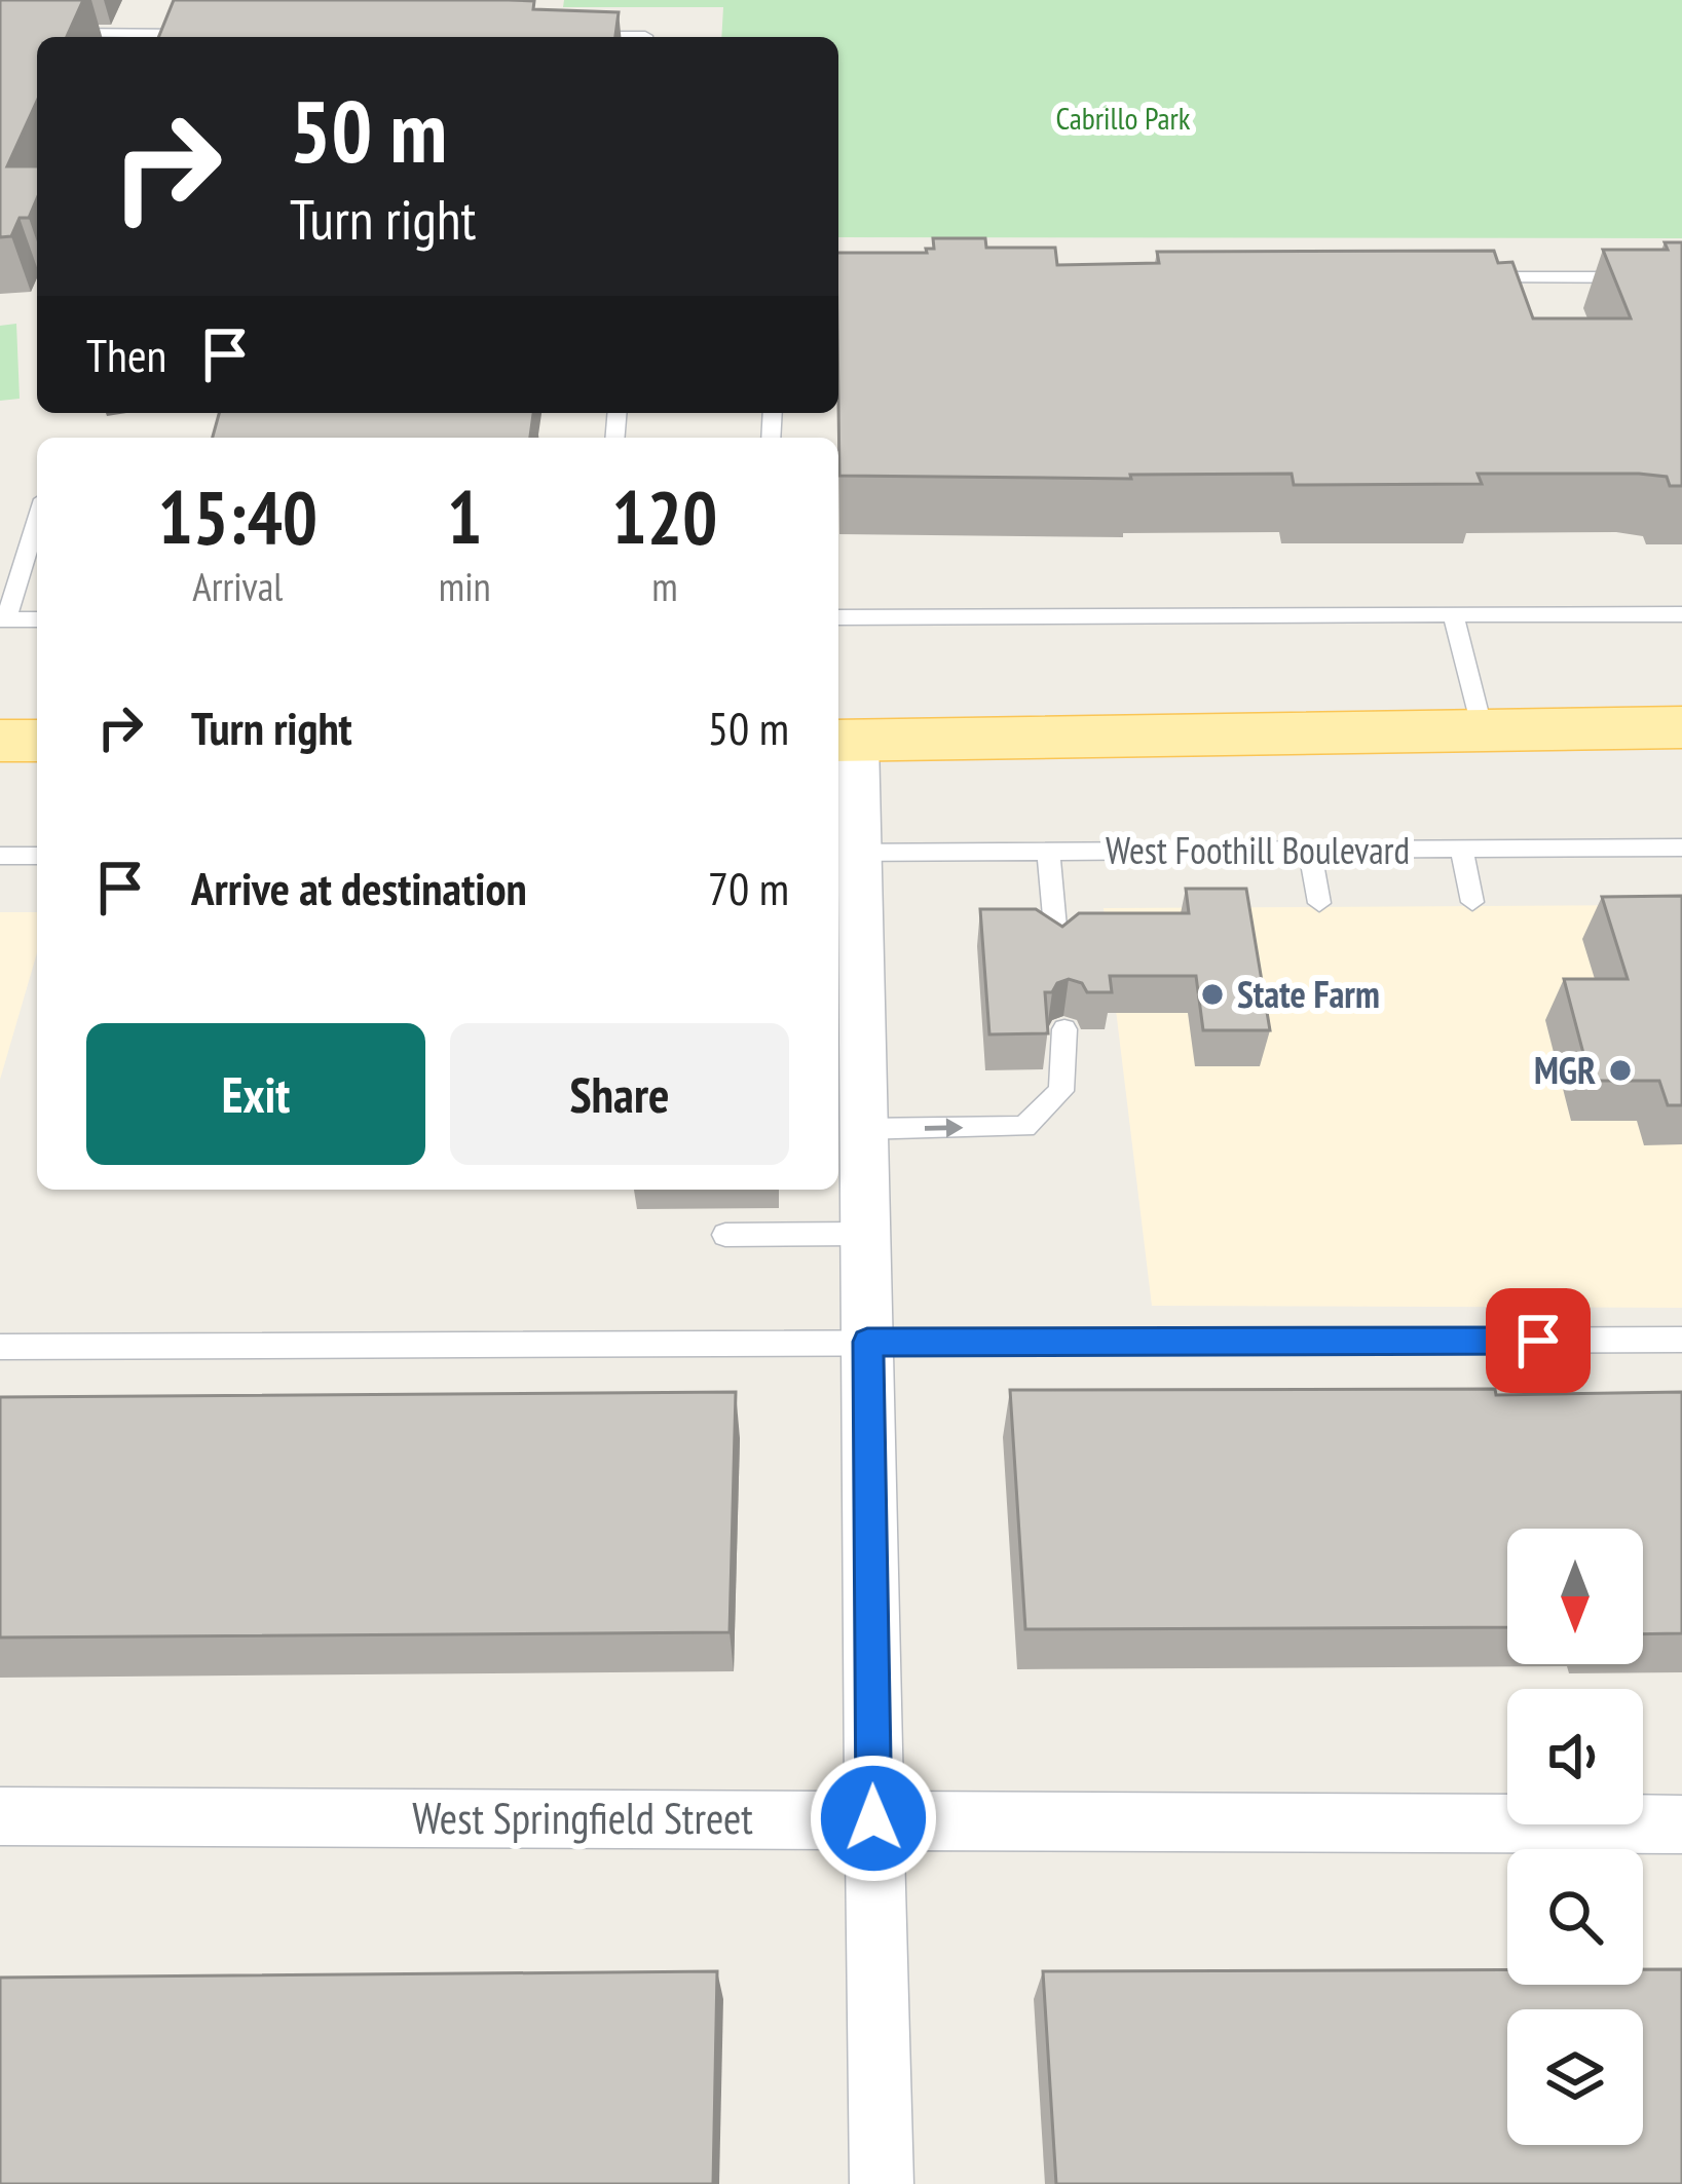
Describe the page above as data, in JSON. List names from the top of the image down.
{
  "streets": {
    "street": ["West Springfield Street"],
    "lane": ["West Foothill Boulevard"]
  },
  "parks": ["Cabrillo Park"],
  "places": ["State Farm", "MGR"],
  "north": "bottom",
  "page": {
    "turn": ["50 m", "Turn right"],
    "then": "Then",
    "eta": [
      "15:40",
      "Arrival",
      "1",
      "min",
      "120",
      "m"
    ],
    "list": [
      {
        "name": "Turn right",
        "value": "50 m"
      },
      {
        "name": "Arrive at destination",
        "value": "70 m"
      }
    ],
    "buttons": ["Exit", "Share"]
  }
}
